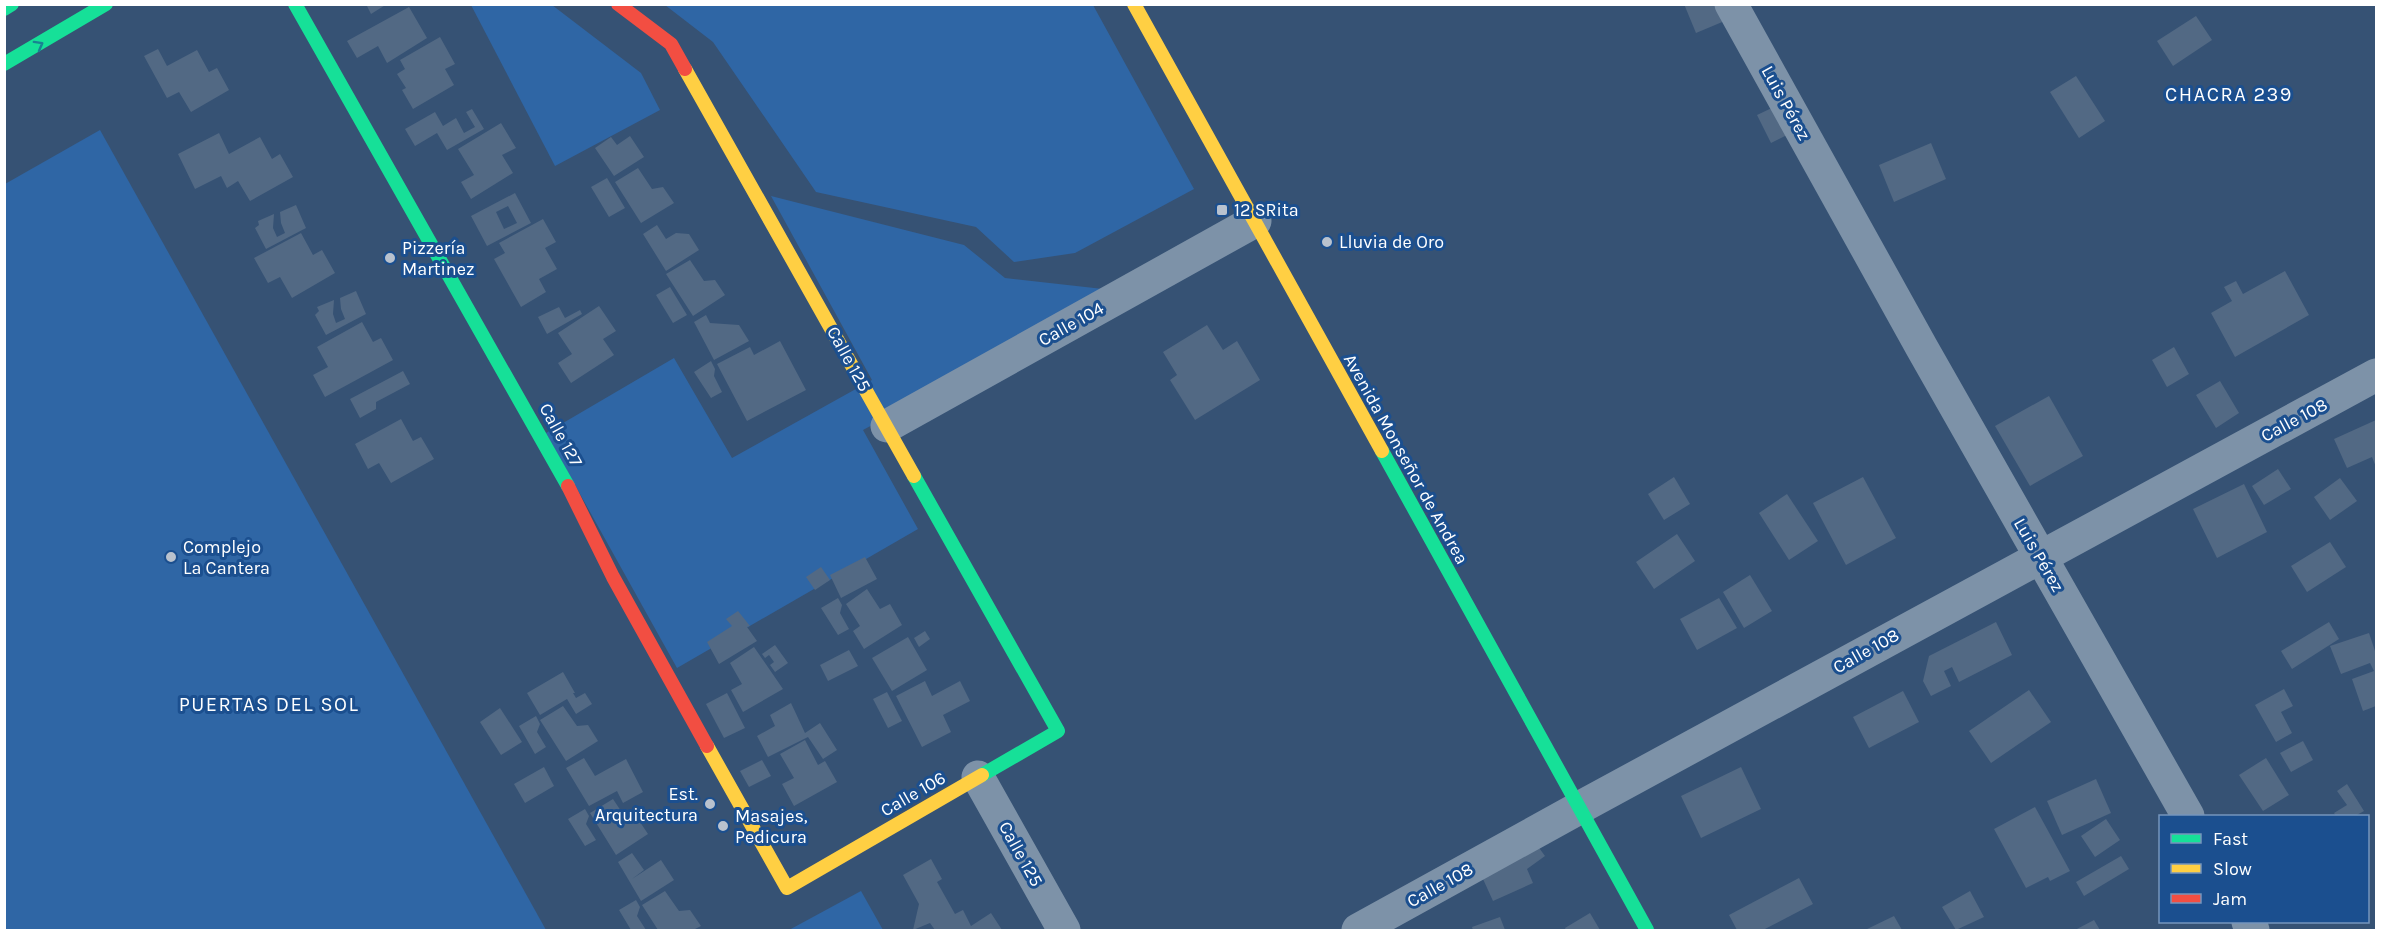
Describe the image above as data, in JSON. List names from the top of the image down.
{
  "streets": {
    "street": [
      "Luis Pérez",
      "Calle 104",
      "Calle 125",
      "Calle 108",
      "Calle 127",
      "Avenida Monseñor de Andrea",
      "Calle 106"
    ]
  },
  "crossings": [
    ["Luis Pérez", "Calle 108"],
    ["Calle 104", "Calle 125"],
    ["Calle 104", "Avenida Monseñor de Andrea"],
    ["Calle 125", "Calle 106"],
    ["Calle 108", "Avenida Monseñor de Andrea"],
    ["Calle 127", "Calle 106"]
  ],
  "districts": ["CHACRA 239", "PUERTAS DEL SOL"],
  "places": {
    "transit": ["12 SRita"],
    "other": [
      "Lluvia de Oro",
      "Pizzería Martinez",
      "Complejo La Cantera",
      "Est. Arquitectura",
      "Masajes, Pedicura"
    ]
  },
  "legend": ["Fast", "Slow", "Jam"]
}
